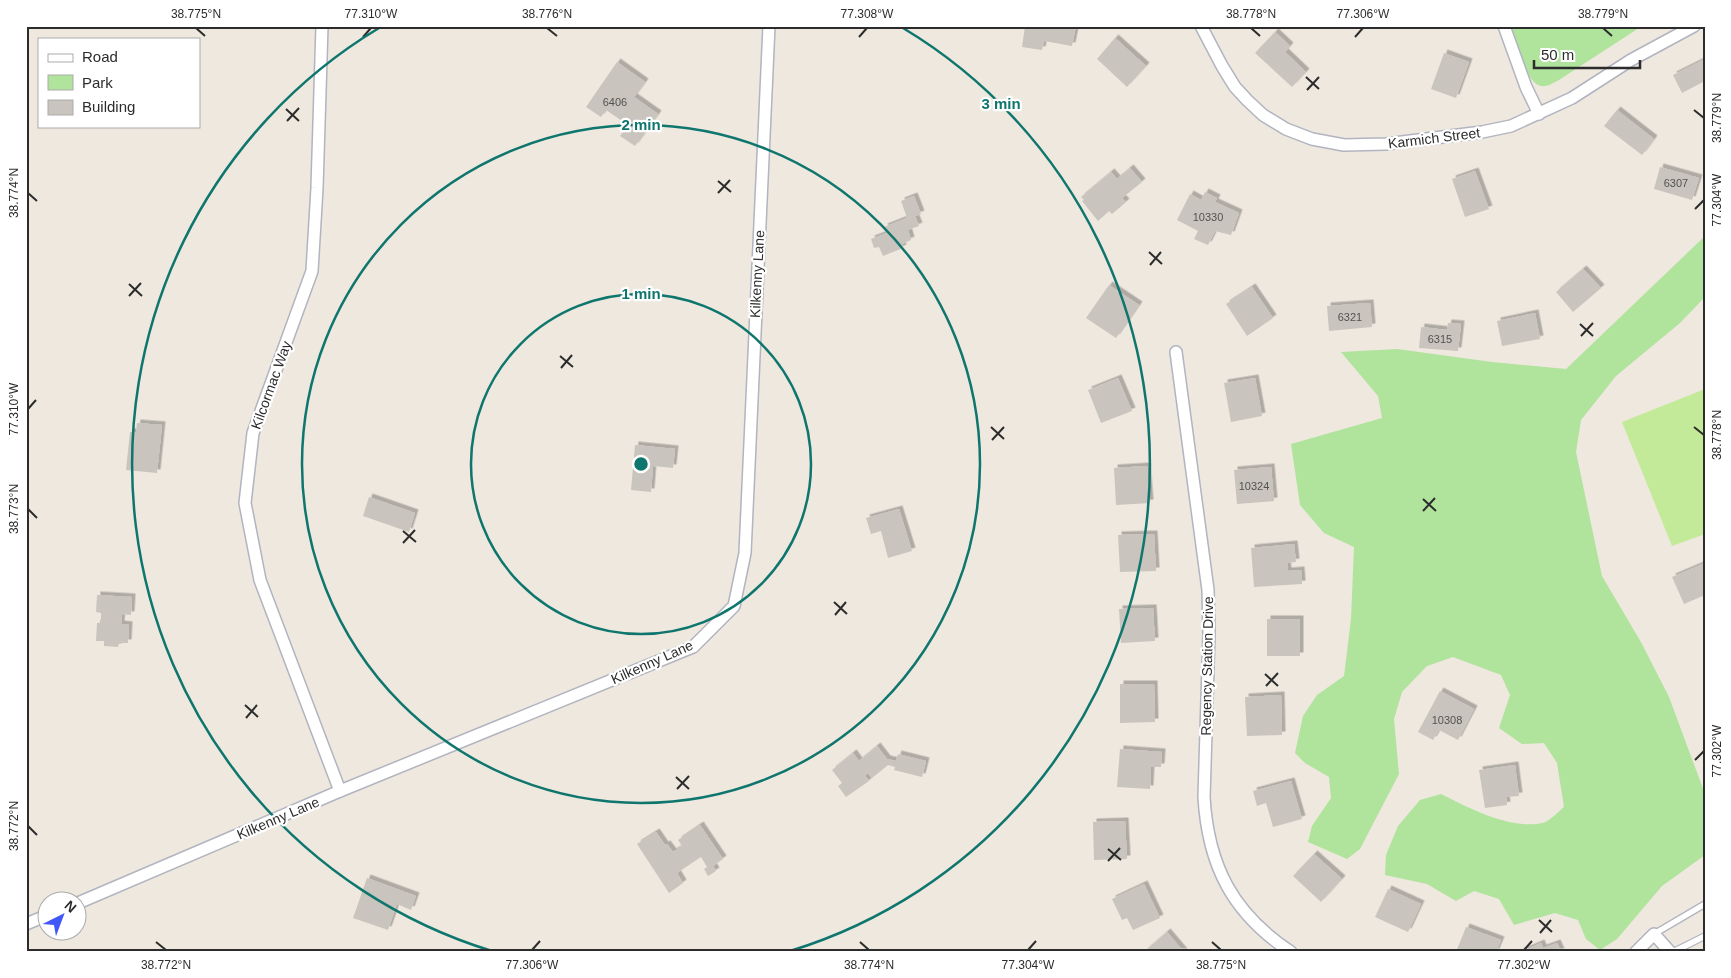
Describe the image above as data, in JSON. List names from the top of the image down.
{
  "streets": {
    "street": [
      "Karmich Street",
      "Kilkenny Lane",
      "Kilcormac Way",
      "Regency Station Drive"
    ]
  },
  "crossings": [
    ["Kilkenny Lane", "Kilcormac Way"]
  ],
  "house_numbers": [
    "6406",
    "6307",
    "10330",
    "6321",
    "6315",
    "10324",
    "10308"
  ],
  "legend": ["Road", "Park", "Building"],
  "scale_bar": "50 m",
  "north": "top right",
  "coordinates": [
    "38.775°N",
    "77.310°W",
    "38.776°N",
    "77.308°W",
    "38.778°N",
    "77.306°W",
    "38.779°N",
    "38.774°N",
    "77.304°W",
    "38.773°N",
    "77.302°W",
    "38.772°N"
  ],
  "rings": ["3 min", "2 min", "1 min"]
}
